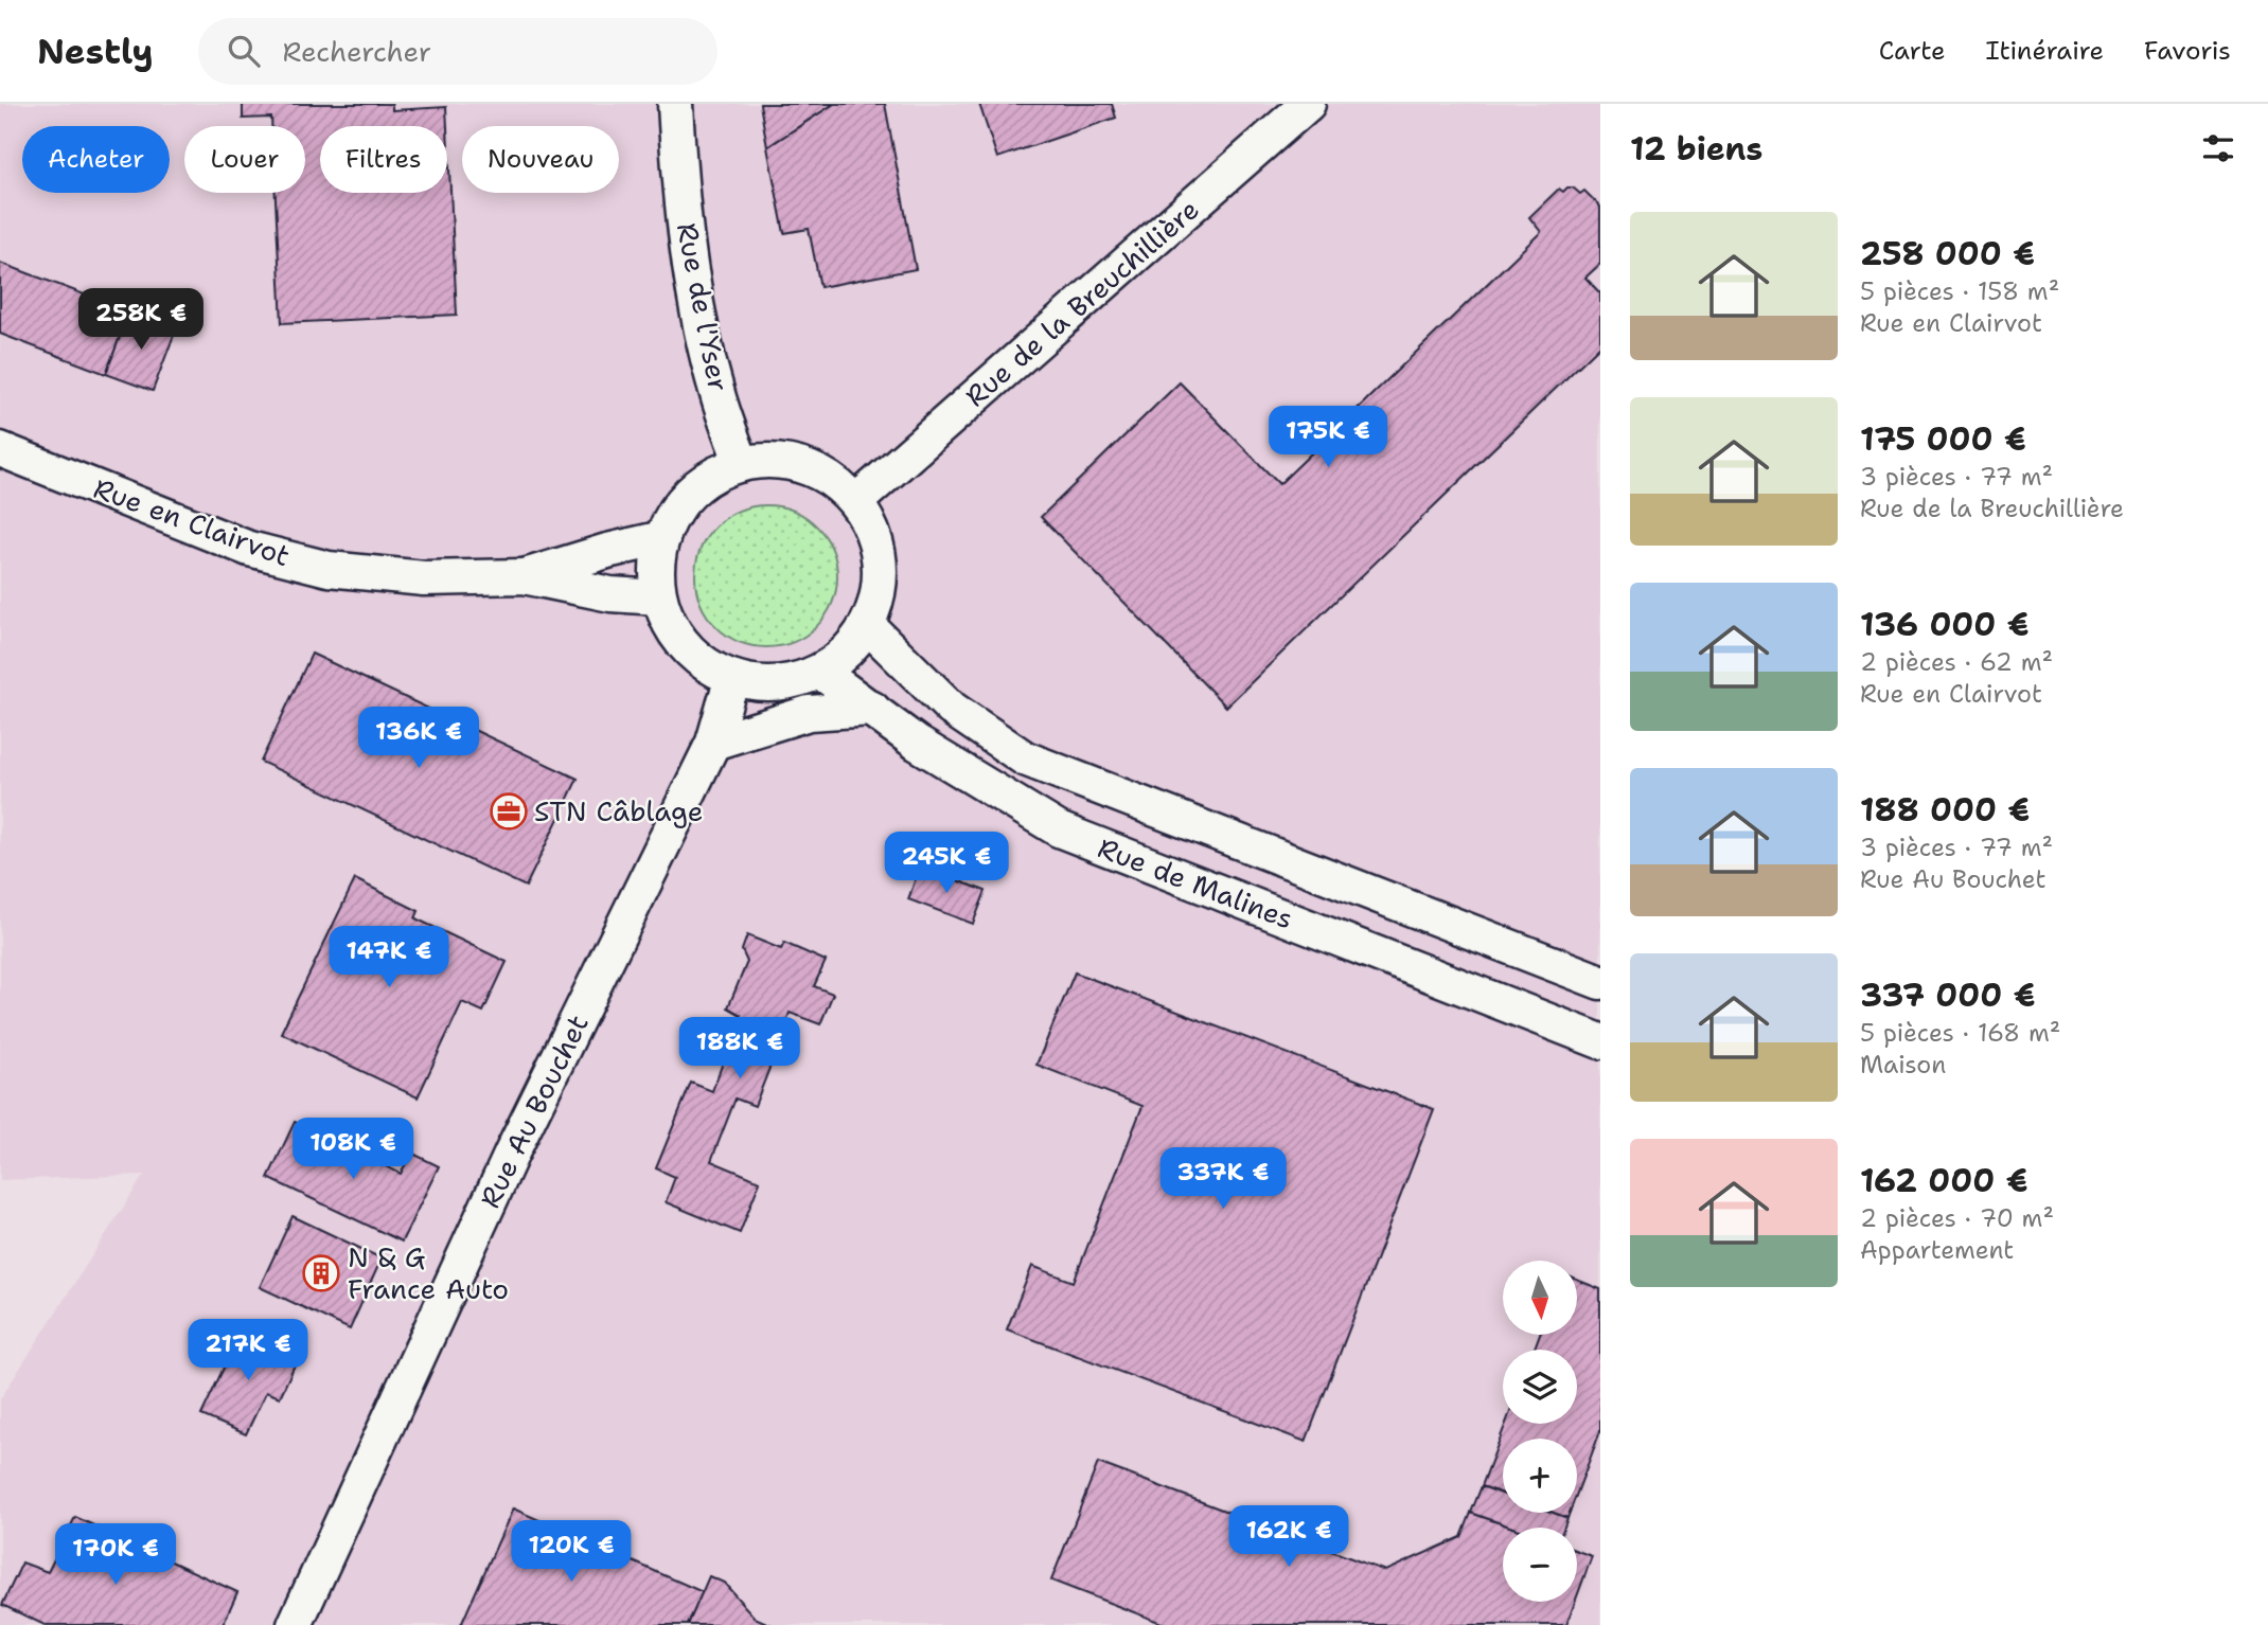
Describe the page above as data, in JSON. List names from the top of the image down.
{
  "streets": {
    "street": [
      "Rue de la Breuchillière",
      "Rue de l'Yser",
      "Rue en Clairvot",
      "Rue de Malines",
      "Rue Au Bouchet"
    ]
  },
  "crossings": [
    ["Rue de la Breuchillière", "Rue de l'Yser"],
    ["Rue de la Breuchillière", "Rue en Clairvot"],
    ["Rue de la Breuchillière", "Rue de Malines"],
    ["Rue de la Breuchillière", "Rue Au Bouchet"],
    ["Rue de l'Yser", "Rue en Clairvot"],
    ["Rue de l'Yser", "Rue de Malines"],
    ["Rue de l'Yser", "Rue Au Bouchet"],
    ["Rue en Clairvot", "Rue de Malines"],
    ["Rue en Clairvot", "Rue Au Bouchet"],
    ["Rue de Malines", "Rue Au Bouchet"]
  ],
  "places": {
    "office": ["STN Câblage"],
    "building": ["N & G France Auto"]
  },
  "north": "bottom",
  "page": {
    "header": "Nestly",
    "search": "Rechercher",
    "nav": ["Carte", "Itinéraire", "Favoris"],
    "heading": "12 biens",
    "chip": [
      "Acheter",
      "Louer",
      "Filtres",
      "Nouveau"
    ],
    "list": [
      {
        "name": "258 000 €",
        "note": "5 pièces · 158 m² · Rue en Clairvot"
      },
      {
        "name": "175 000 €",
        "note": "3 pièces · 77 m² · Rue de la Breuchillière"
      },
      {
        "name": "136 000 €",
        "note": "2 pièces · 62 m² · Rue en Clairvot"
      },
      {
        "name": "188 000 €",
        "note": "3 pièces · 77 m² · Rue Au Bouchet"
      },
      {
        "name": "337 000 €",
        "note": "5 pièces · 168 m² · Maison"
      },
      {
        "name": "162 000 €",
        "note": "2 pièces · 70 m² · Appartement"
      }
    ],
    "price": [
      "258K €",
      "175K €",
      "136K €",
      "245K €",
      "147K €",
      "188K €",
      "108K €",
      "337K €",
      "217K €",
      "162K €",
      "120K €",
      "170K €"
    ],
    "map_buttons": ["+", "−"]
  }
}
